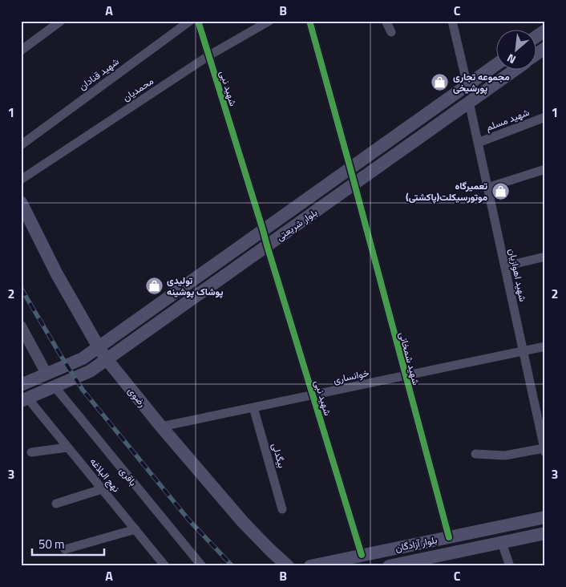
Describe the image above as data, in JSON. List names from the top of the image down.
{
  "streets": {
    "main road": ["بلوار شریعتی", "رضوی", "بلوار آزادگان"],
    "street": [
      "شهید قنادان",
      "شهید نبی",
      "محمدیان",
      "شهید مسلم",
      "شهید اهوازیان",
      "شهید شمخانی",
      "خوانساری",
      "بیگدلی",
      "نهج البلاغه",
      "باقری"
    ]
  },
  "crossings": [
    ["شهید نبی", "محمدیان"],
    ["شهید نبی", "بلوار شریعتی"],
    ["شهید نبی", "خوانساری"],
    ["شهید نبی", "بلوار آزادگان"],
    ["شهید مسلم", "شهید اهوازیان"],
    ["بلوار شریعتی", "شهید اهوازیان"],
    ["بلوار شریعتی", "شهید شمخانی"],
    ["بلوار شریعتی", "رضوی"],
    ["بلوار شریعتی", "نهج البلاغه"],
    ["بلوار شریعتی", "باقری"],
    ["شهید اهوازیان", "خوانساری"],
    ["شهید شمخانی", "خوانساری"],
    ["شهید شمخانی", "بلوار آزادگان"],
    ["خوانساری", "رضوی"],
    ["خوانساری", "بیگدلی"]
  ],
  "places": {
    "shop": ["مجموعه تجاری پورشیخی", "تعمیرگاه موتورسیکلت(پاکشتی)", "تولیدی پوشاک پوشینه"]
  },
  "scale_bar": "50 m",
  "north": "bottom left",
  "grid": {
    "columns": ["A", "B", "C"],
    "rows": ["1", "2", "3"]
  }
}
